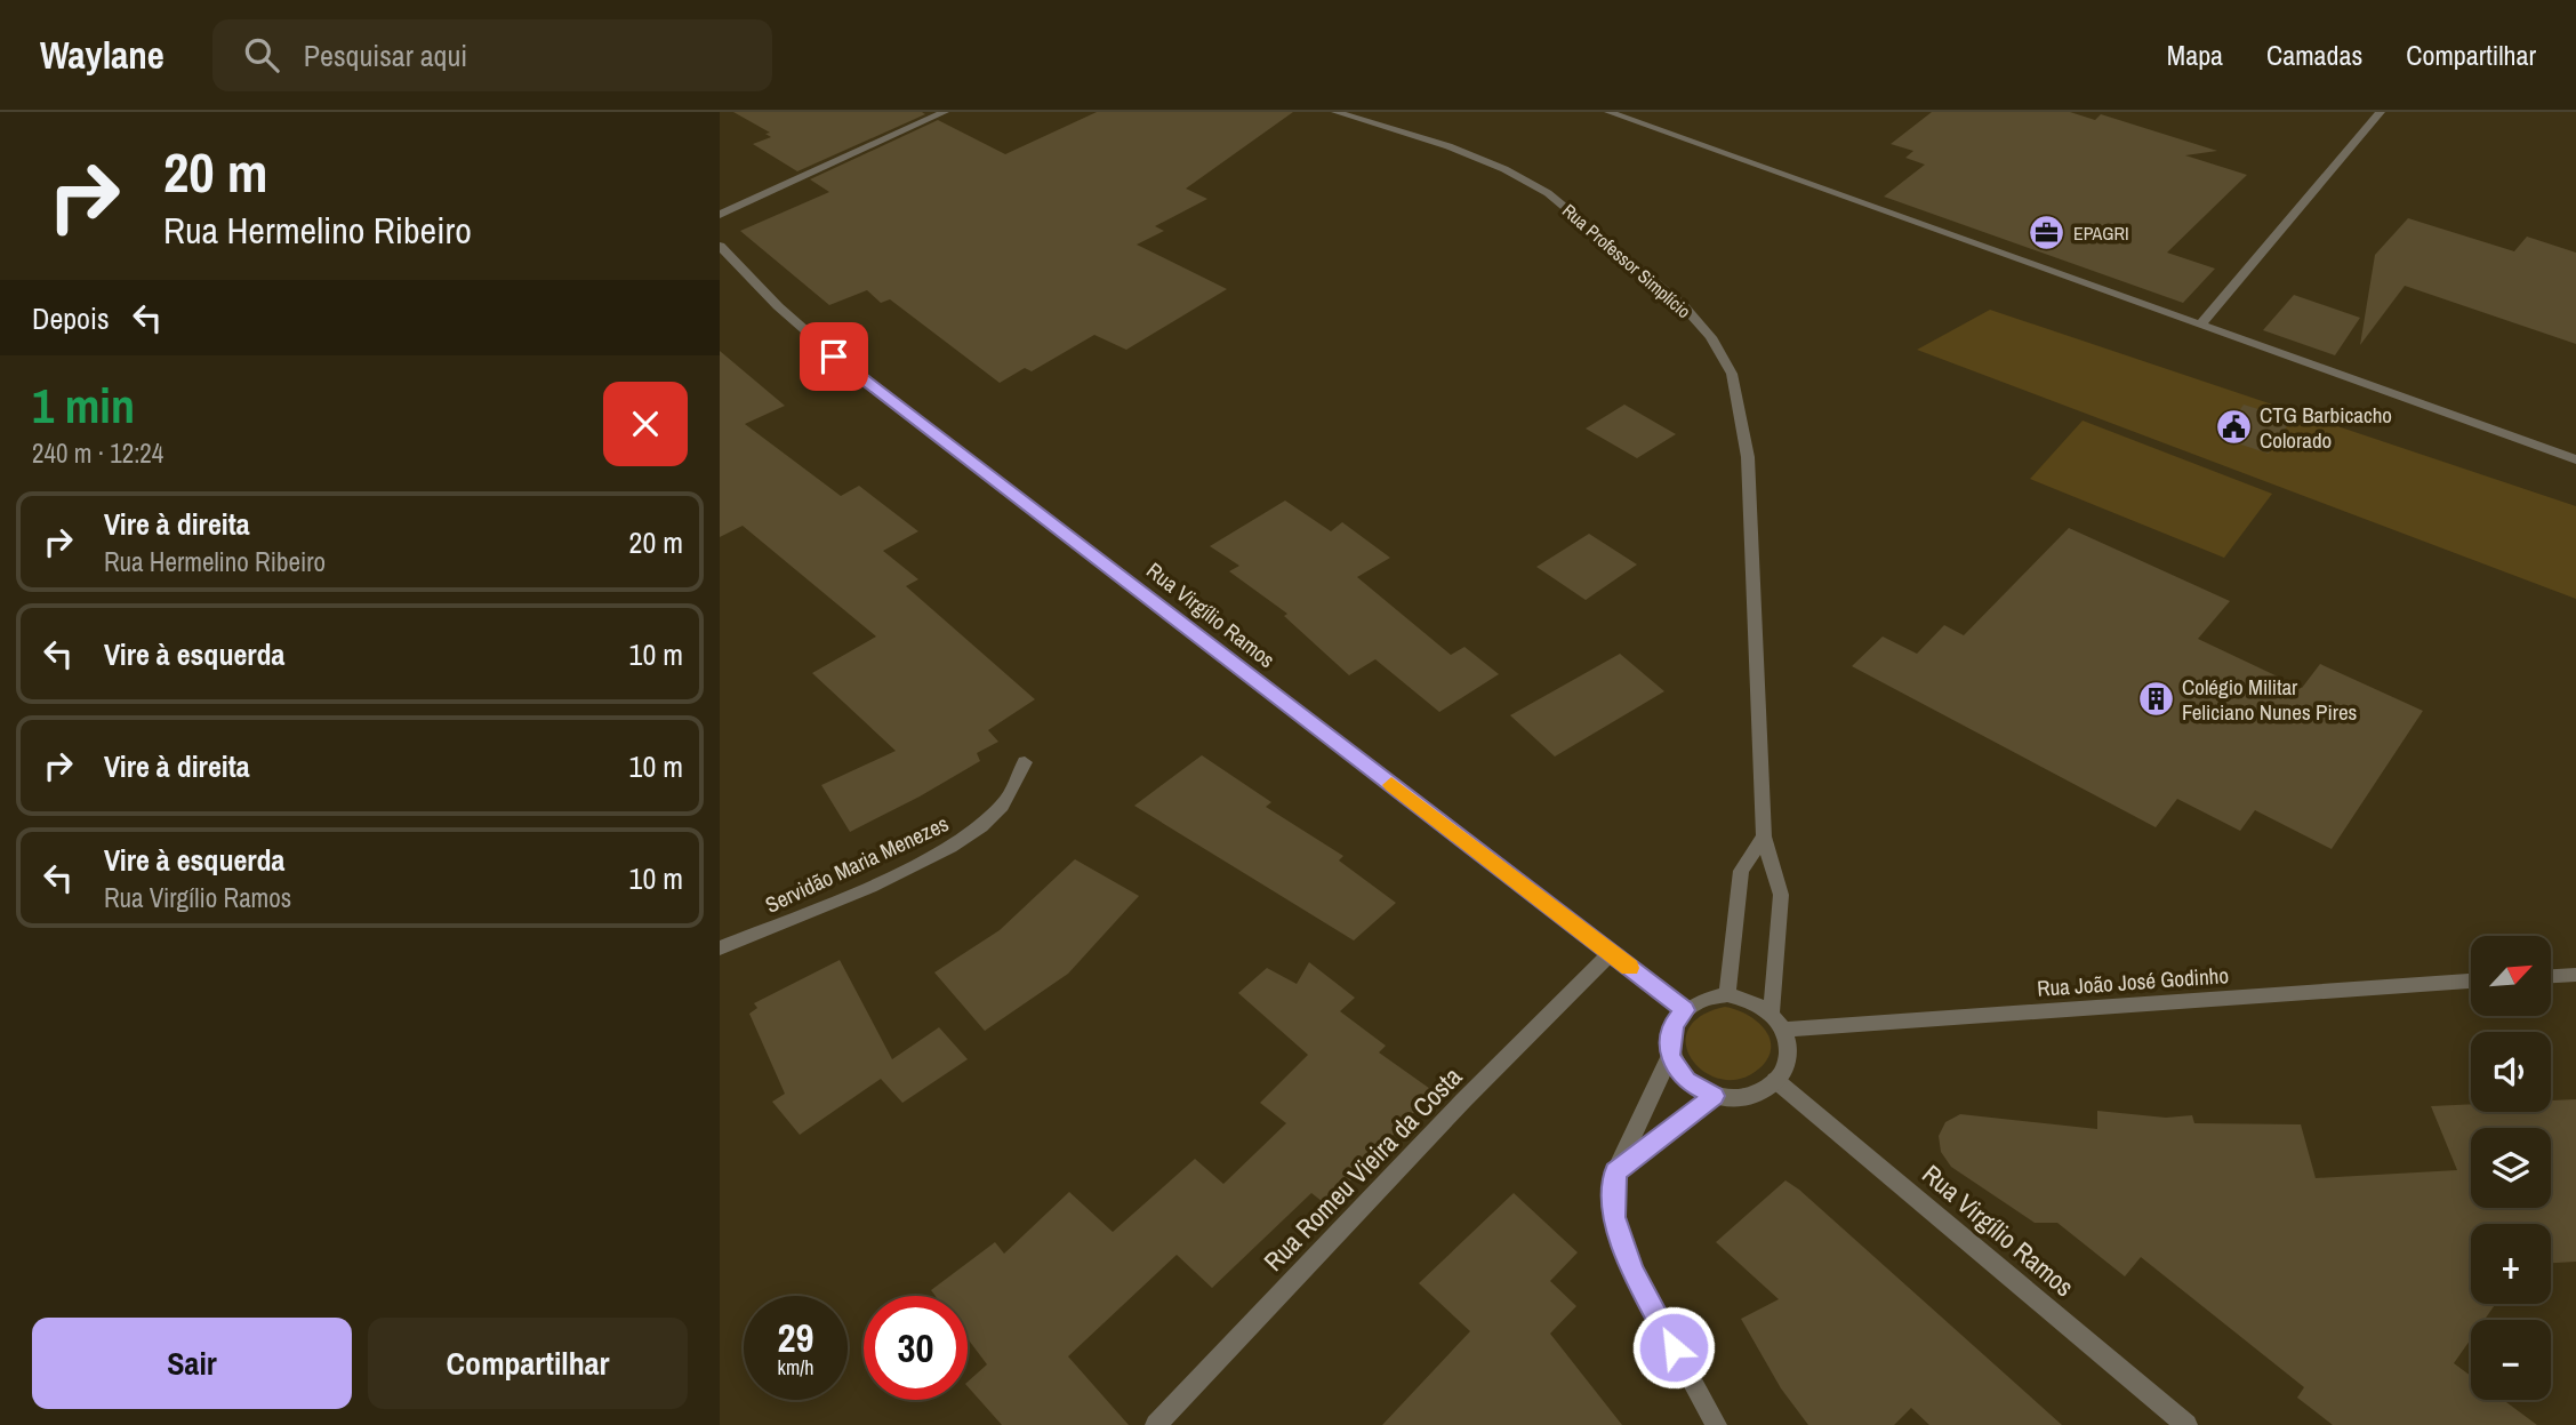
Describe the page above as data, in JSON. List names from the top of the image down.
{
  "streets": {
    "street": [
      "Rua Professor Simplício",
      "Rua Virgílio Ramos",
      "Servidão Maria Menezes",
      "Rua João José Godinho",
      "Rua Romeu Vieira da Costa"
    ]
  },
  "crossings": [
    ["Rua Professor Simplício", "Rua Virgílio Ramos"],
    ["Rua Professor Simplício", "Rua João José Godinho"],
    ["Rua Virgílio Ramos", "Rua João José Godinho"],
    ["Rua Virgílio Ramos", "Rua Romeu Vieira da Costa"]
  ],
  "places": {
    "office": ["EPAGRI"],
    "public building": ["CTG Barbicacho Colorado"],
    "building": ["Colégio Militar Feliciano Nunes Pires"]
  },
  "north": "top right",
  "page": {
    "header": "Waylane",
    "search": "Pesquisar aqui",
    "nav": ["Mapa", "Camadas", "Compartilhar"],
    "turn": ["20 m", "Rua Hermelino Ribeiro"],
    "then": "Depois",
    "heading": ["1 min", "240 m · 12:24"],
    "list": [
      {
        "name": "Vire à direita",
        "note": "Rua Hermelino Ribeiro",
        "value": "20 m"
      },
      {
        "name": "Vire à esquerda",
        "value": "10 m"
      },
      {
        "name": "Vire à direita",
        "value": "10 m"
      },
      {
        "name": "Vire à esquerda",
        "note": "Rua Virgílio Ramos",
        "value": "10 m"
      }
    ],
    "map_buttons": ["+", "−"],
    "speed": "29 km/h",
    "limit": "30",
    "buttons": ["Sair", "Compartilhar"]
  }
}
